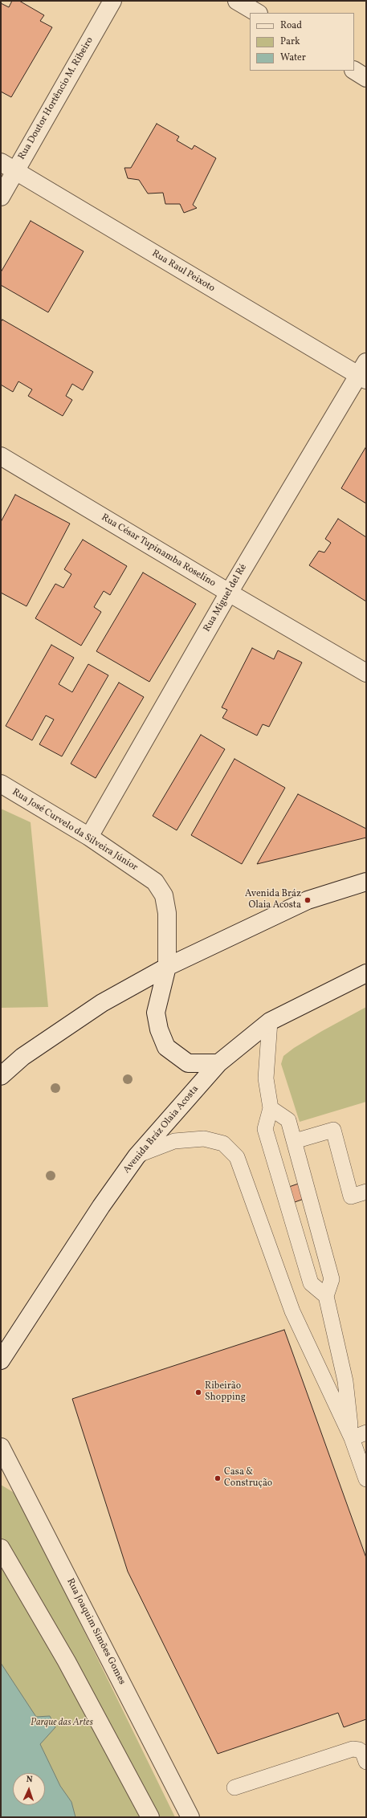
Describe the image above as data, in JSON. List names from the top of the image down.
{
  "streets": {
    "street": [
      "Rua Doutor Hortêncio M. Ribeiro",
      "Rua Raul Peixoto",
      "Rua César Tupinamba Roselino",
      "Rua Miguel del Ré",
      "Rua José Curvelo da Silveira Júnior",
      "Avenida Bráz Olaia Acosta",
      "Rua Joaquim Simões Gomes"
    ]
  },
  "crossings": [
    ["Rua Doutor Hortêncio M. Ribeiro", "Rua Raul Peixoto"],
    ["Rua Raul Peixoto", "Rua Miguel del Ré"],
    ["Rua César Tupinamba Roselino", "Rua Miguel del Ré"],
    ["Rua Miguel del Ré", "Rua José Curvelo da Silveira Júnior"],
    ["Rua José Curvelo da Silveira Júnior", "Avenida Bráz Olaia Acosta"]
  ],
  "parks": ["Parque das Artes"],
  "places": ["Avenida Bráz Olaia Acosta", "Ribeirão Shopping", "Casa & Construção"],
  "legend": ["Road", "Park", "Water"],
  "north": "top"
}
